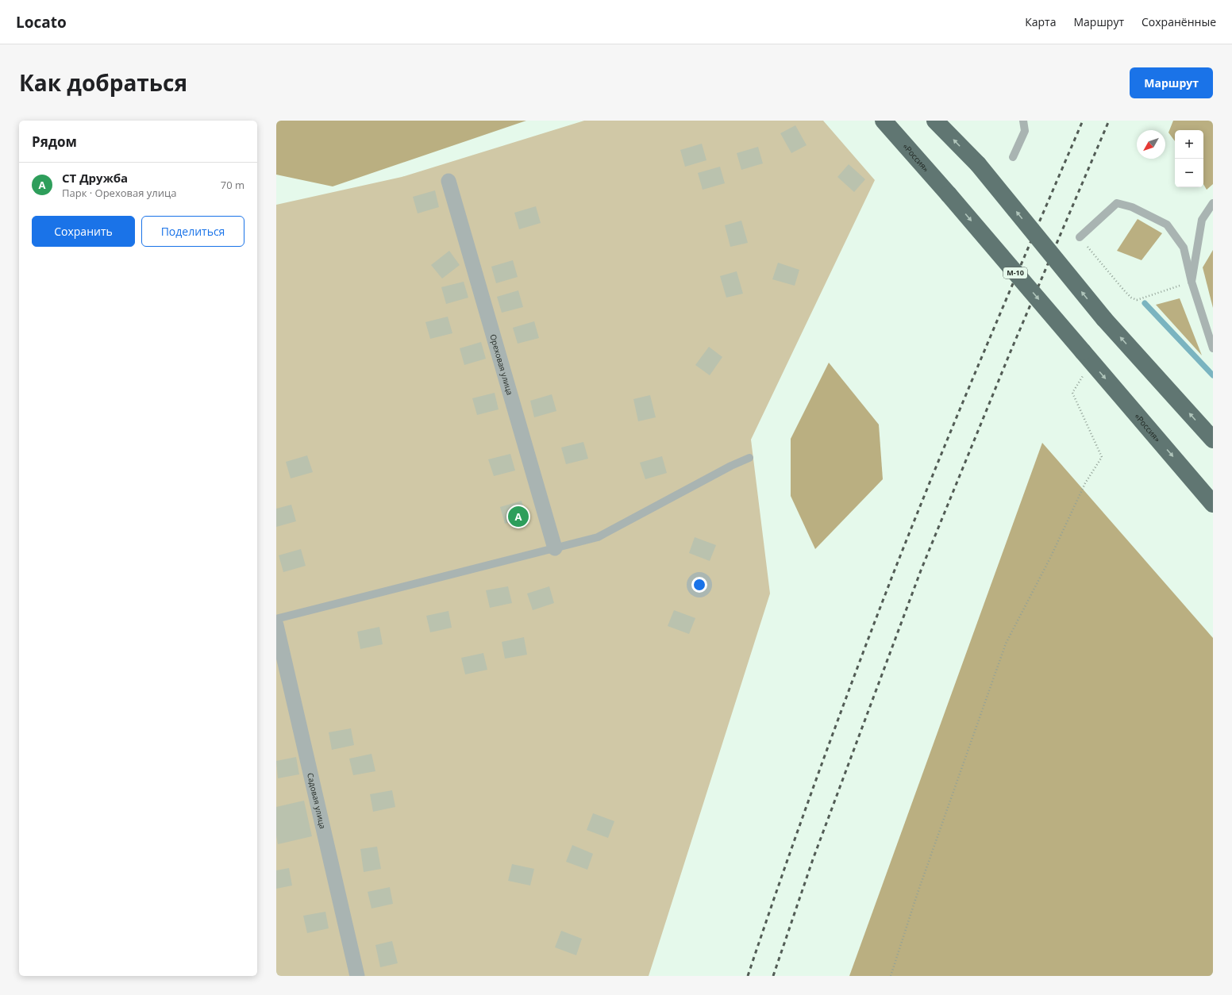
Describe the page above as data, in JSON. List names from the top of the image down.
{
  "streets": {
    "highway": ["«Россия»", "М-10"],
    "street": ["Ореховая улица", "Садовая улица"]
  },
  "north": "bottom left",
  "page": {
    "header": "Locato",
    "nav": ["Карта", "Маршрут", "Сохранённые"],
    "title": "Как добраться",
    "buttons": [
      "Маршрут",
      ["Сохранить", "Поделиться"]
    ],
    "heading": "Рядом",
    "map_buttons": ["+", "−"],
    "list": [
      {
        "mark": "A",
        "name": "СТ Дружба",
        "note": "Парк · Ореховая улица",
        "value": "70 m"
      }
    ],
    "pins": "A"
  }
}
